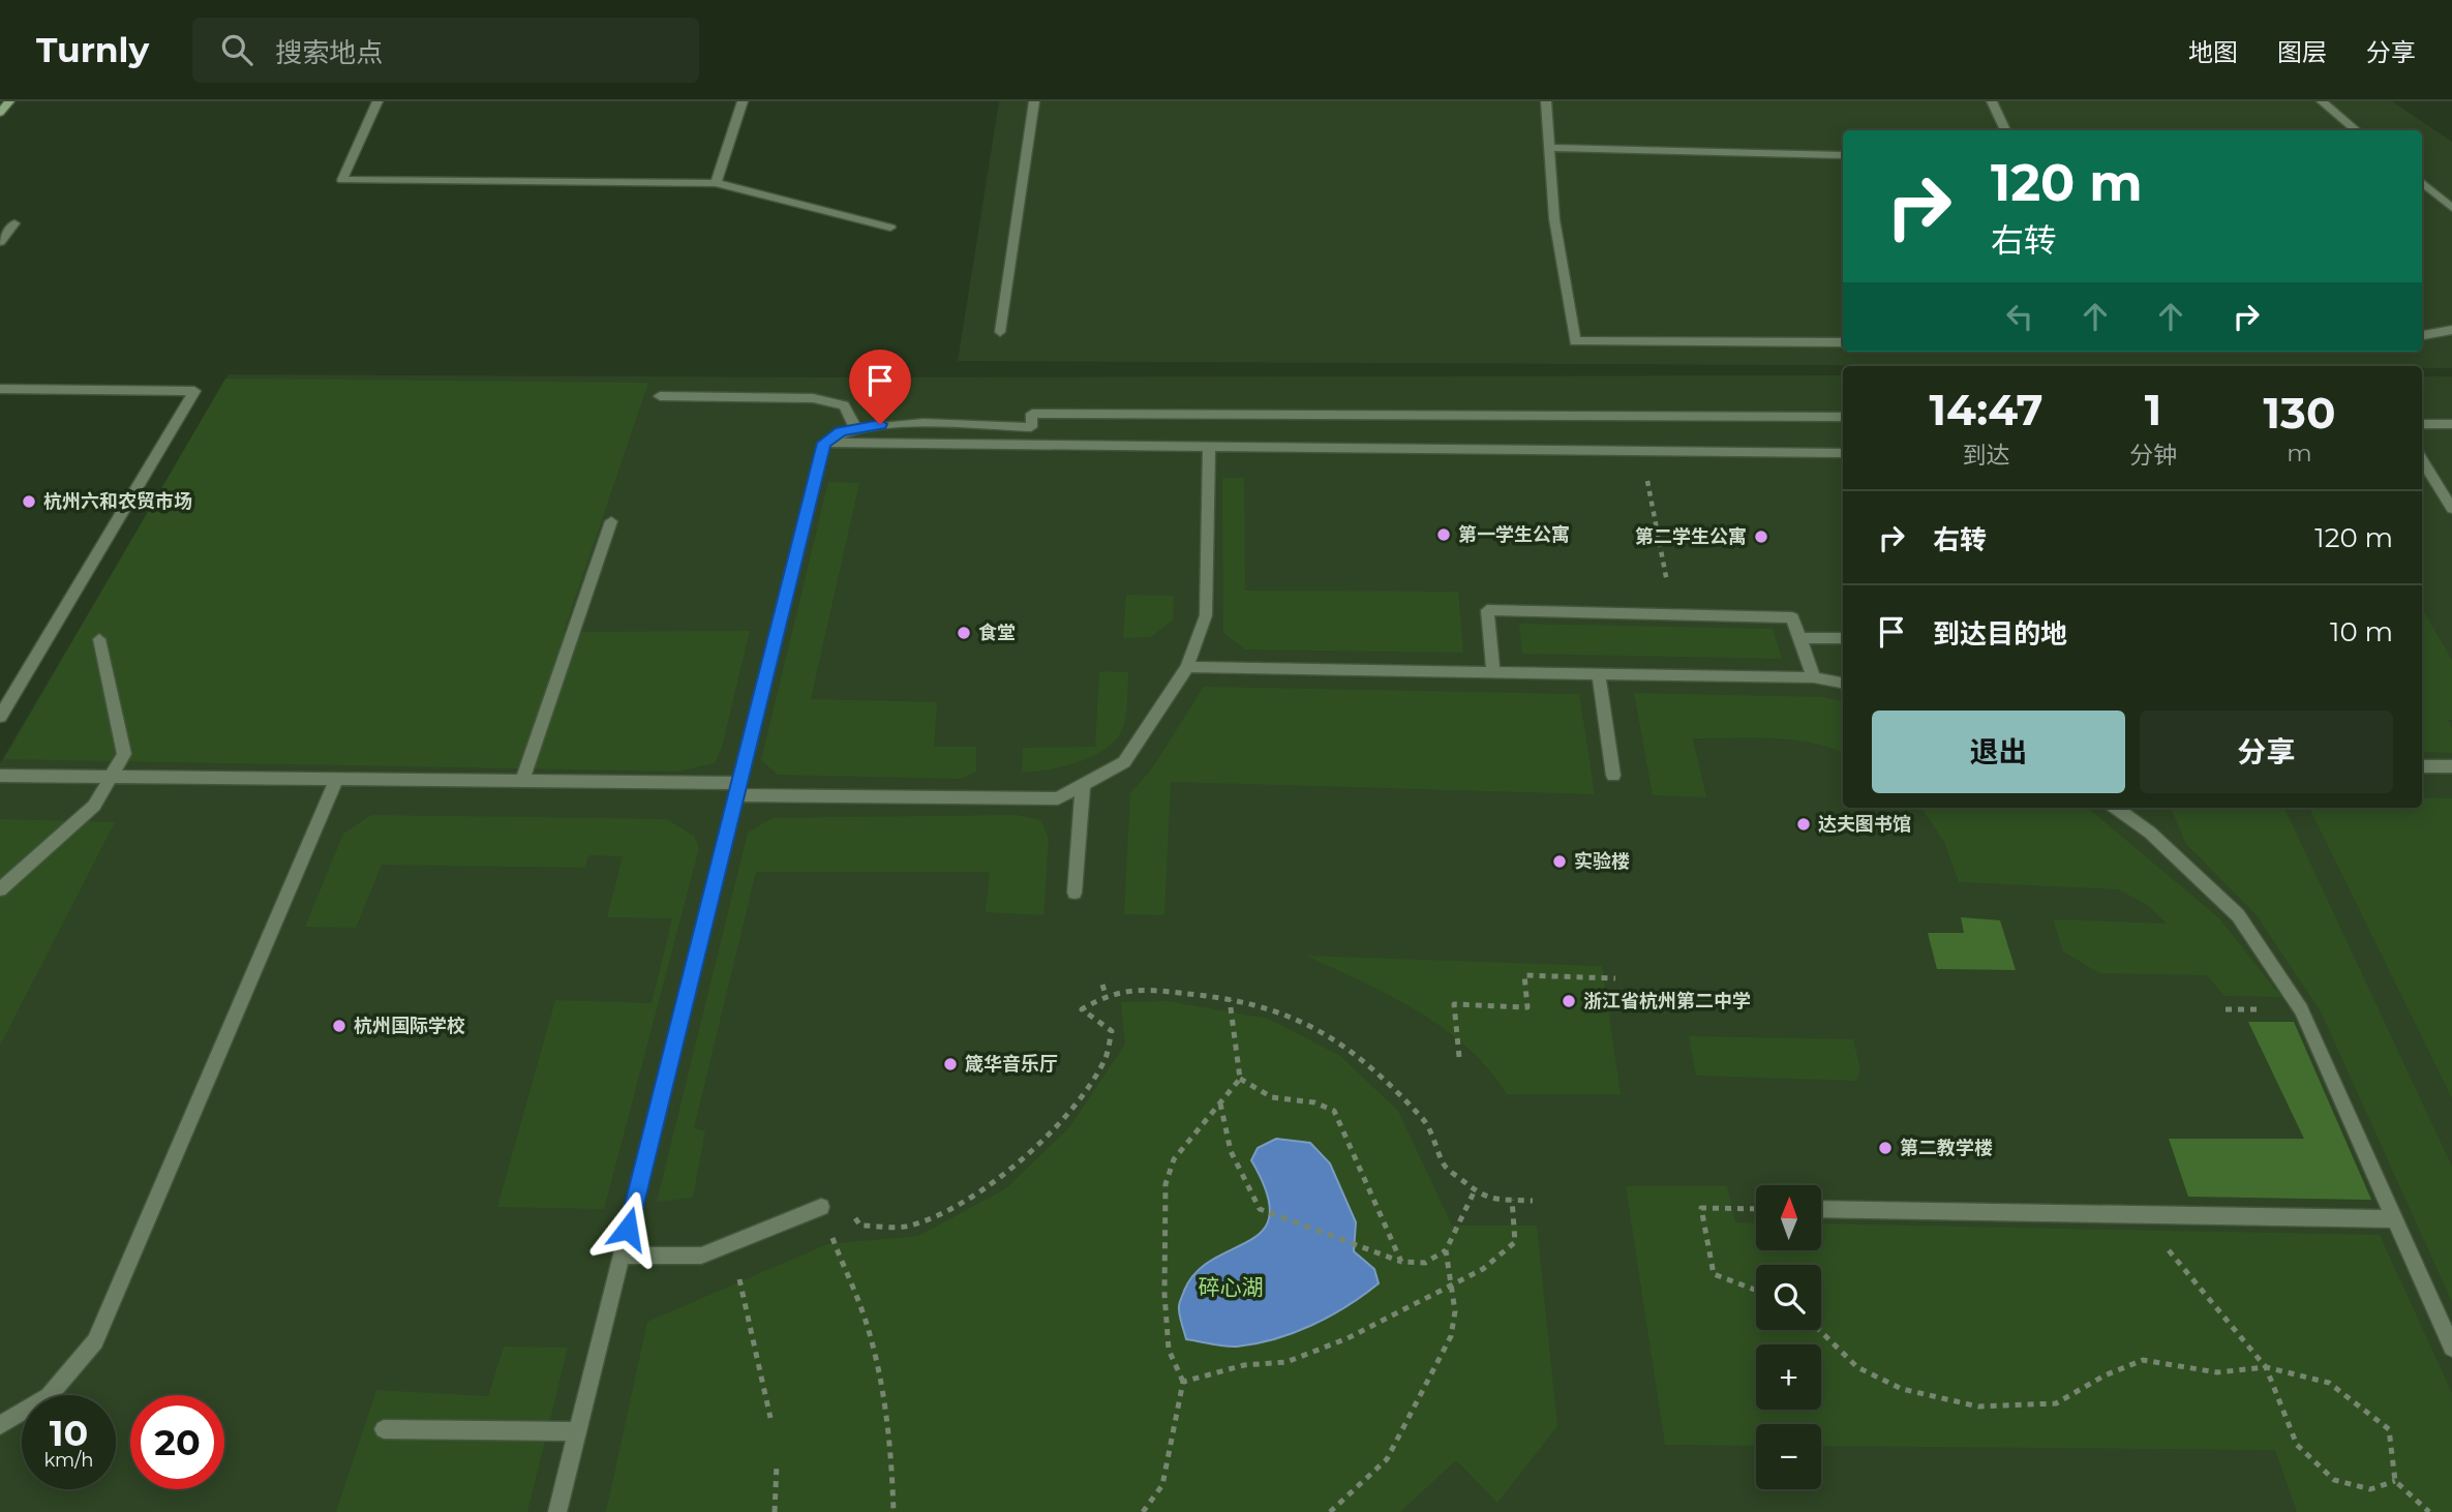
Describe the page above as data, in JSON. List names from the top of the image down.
{
  "parks": ["碎心湖"],
  "places": [
    "杭州六和农贸市场",
    "第一学生公寓",
    "第二学生公寓",
    "食堂",
    "达夫图书馆",
    "实验楼",
    "浙江省杭州第二中学",
    "杭州国际学校",
    "箴华音乐厅",
    "第二教学楼"
  ],
  "north": "top",
  "page": {
    "header": "Turnly",
    "search": "搜索地点",
    "nav": ["地图", "图层", "分享"],
    "turn": ["120 m", "右转"],
    "eta": [
      "14:47",
      "到达",
      "1",
      "分钟",
      "130",
      "m"
    ],
    "list": [
      {
        "name": "右转",
        "value": "120 m"
      },
      {
        "name": "到达目的地",
        "value": "10 m"
      }
    ],
    "buttons": ["退出", "分享"],
    "map_buttons": ["+", "−"],
    "speed": "10 km/h",
    "limit": "20"
  }
}
